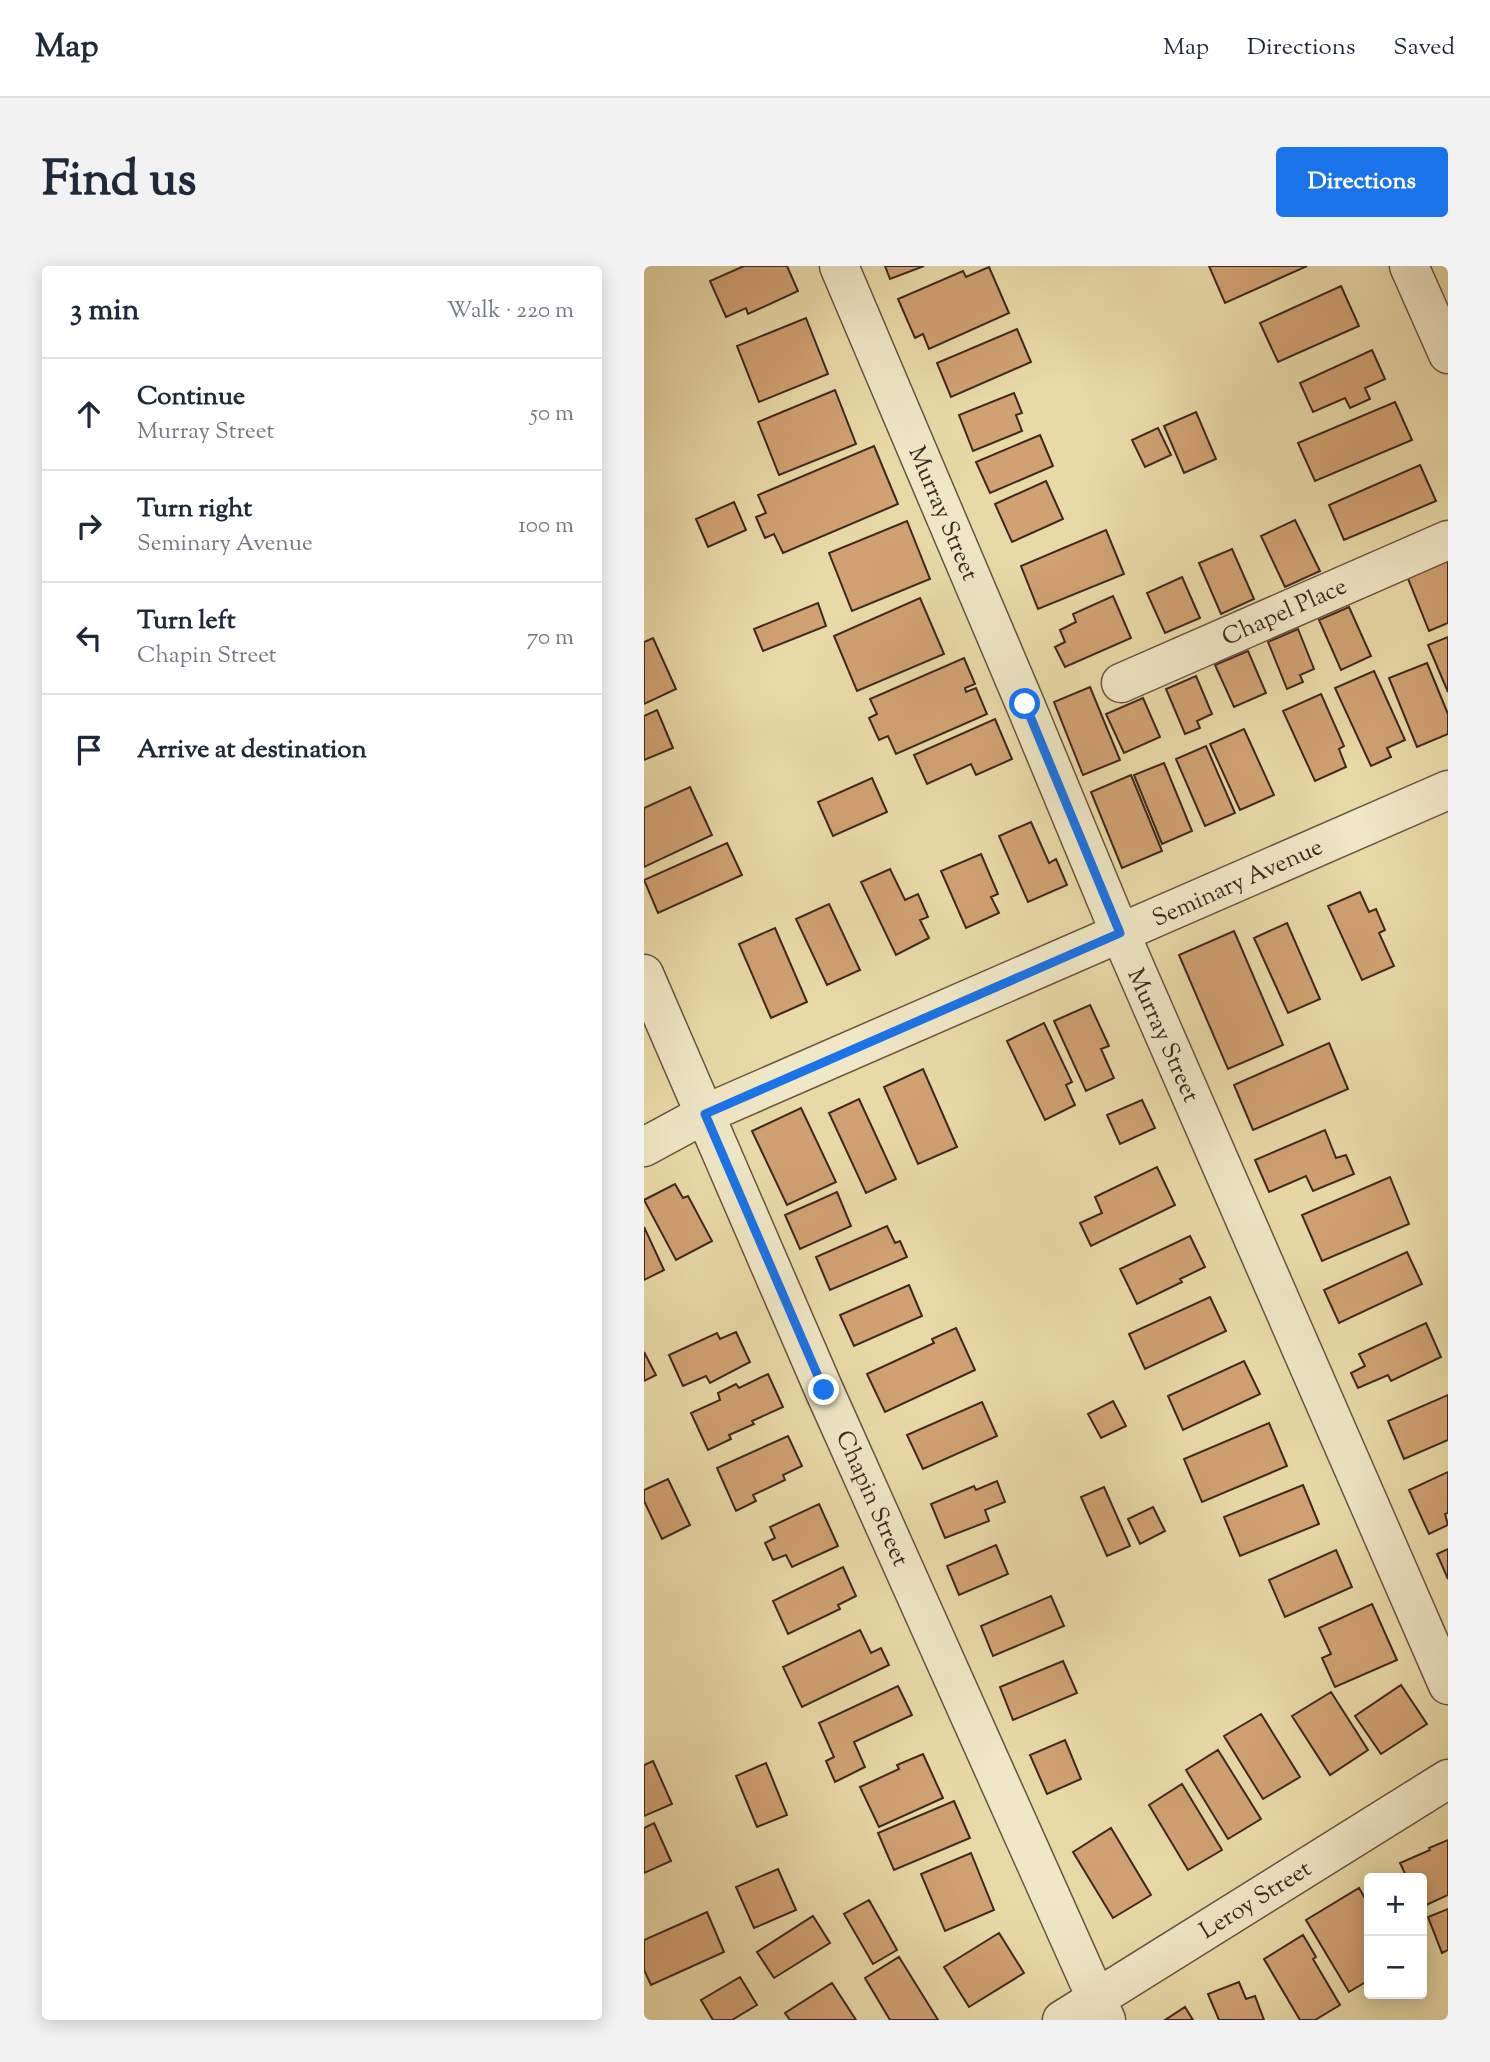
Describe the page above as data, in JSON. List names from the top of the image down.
{
  "streets": {
    "street": [
      "Murray Street",
      "Chapel Place",
      "Seminary Avenue",
      "Chapin Street",
      "Leroy Street"
    ]
  },
  "crossings": [
    ["Murray Street", "Seminary Avenue"],
    ["Seminary Avenue", "Chapin Street"],
    ["Chapin Street", "Leroy Street"]
  ],
  "page": {
    "header": "Map",
    "nav": ["Map", "Directions", "Saved"],
    "title": "Find us",
    "buttons": "Directions",
    "heading": ["3 min", "Walk · 220 m"],
    "list": [
      ["Continue", "Murray Street", "50 m"],
      ["Turn right", "Seminary Avenue", "100 m"],
      ["Turn left", "Chapin Street", "70 m"],
      "Arrive at destination"
    ],
    "map_buttons": ["+", "−"]
  }
}
